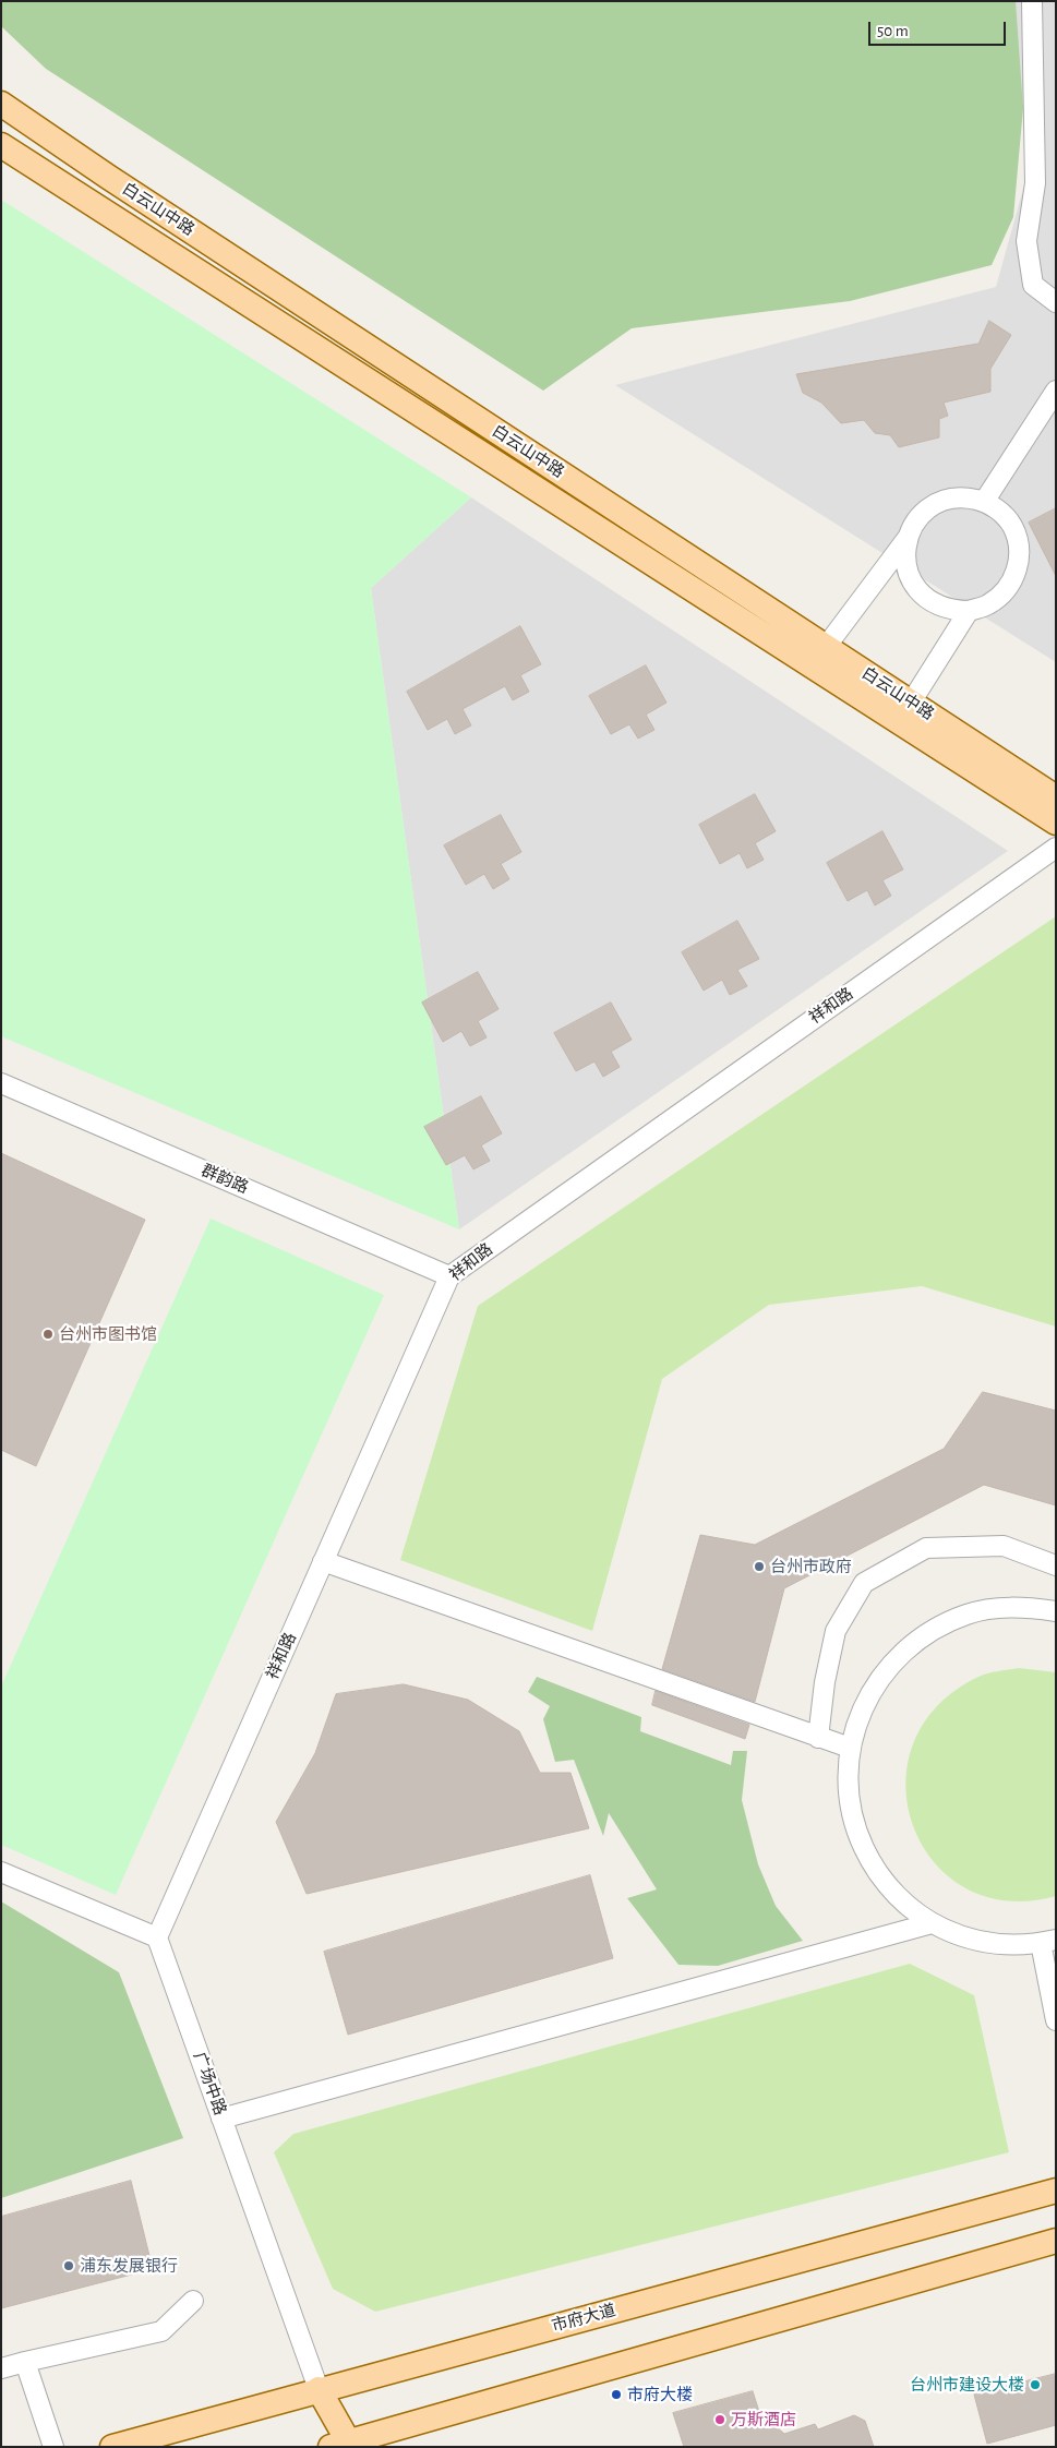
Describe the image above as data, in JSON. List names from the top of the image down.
{
  "streets": {
    "main road": ["白云山中路", "市府大道"],
    "street": ["祥和路", "群韵路", "广场中路"]
  },
  "crossings": [
    ["祥和路", "群韵路"],
    ["祥和路", "广场中路"],
    ["广场中路", "市府大道"]
  ],
  "places": [
    "台州市图书馆",
    "台州市政府",
    "浦东发展银行",
    "台州市建设大楼",
    "市府大楼",
    "万斯酒店"
  ],
  "scale_bar": "50 m"
}
